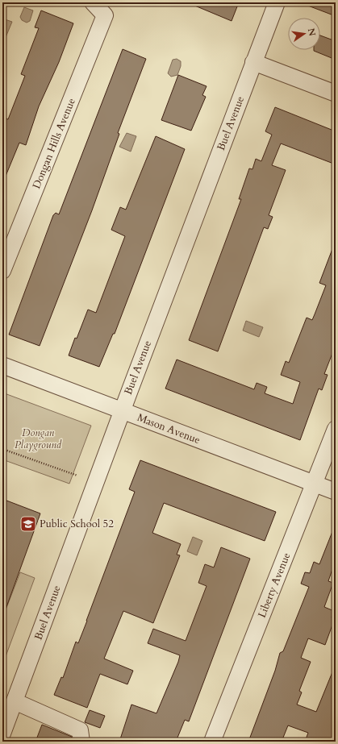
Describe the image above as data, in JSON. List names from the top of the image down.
{
  "streets": {
    "street": [
      "Buel Avenue",
      "Dongan Hills Avenue",
      "Mason Avenue",
      "Liberty Avenue"
    ]
  },
  "crossings": [
    ["Buel Avenue", "Mason Avenue"],
    ["Mason Avenue", "Liberty Avenue"]
  ],
  "parks": ["Dongan Playground"],
  "places": {
    "school or university": ["Public School 52"]
  },
  "north": "right"
}
